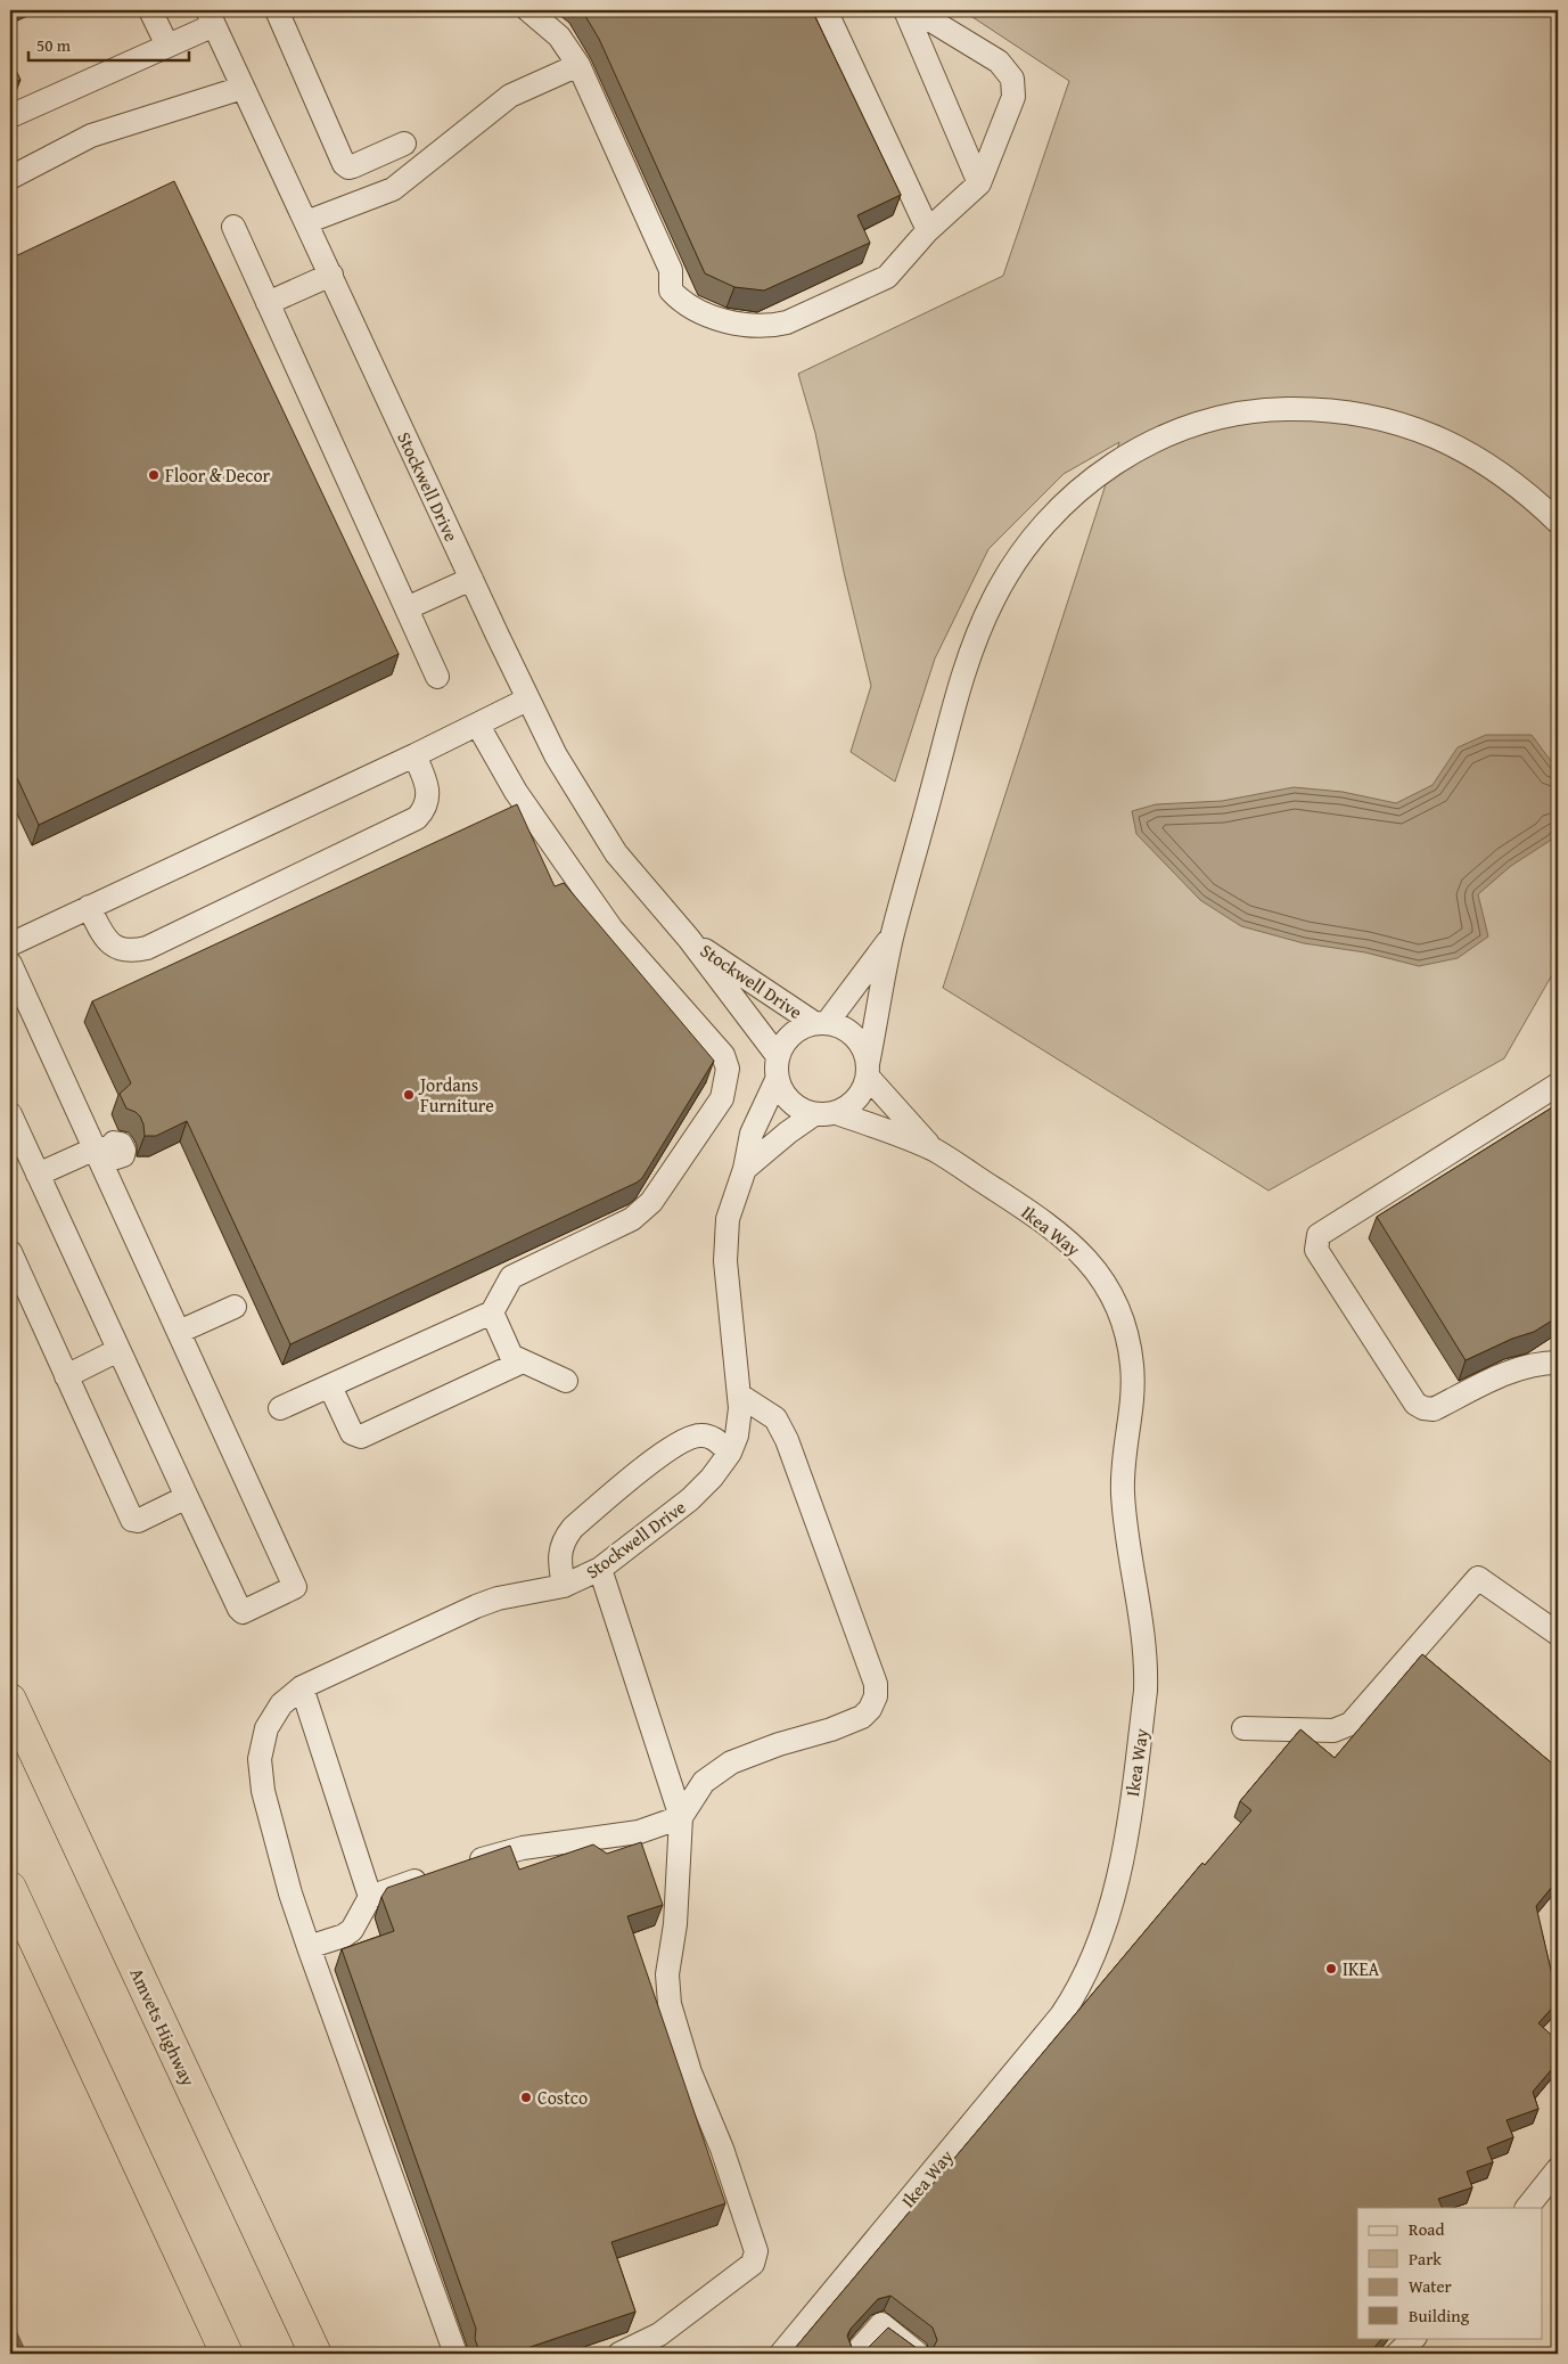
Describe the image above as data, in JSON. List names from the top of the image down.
{
  "streets": {
    "highway": ["Amvets Highway"],
    "street": ["Stockwell Drive", "Ikea Way"]
  },
  "crossings": [
    ["Stockwell Drive", "Ikea Way"]
  ],
  "places": [
    "Floor & Decor",
    "Jordans Furniture",
    "IKEA",
    "Costco"
  ],
  "legend": [
    "Road",
    "Park",
    "Water",
    "Building"
  ],
  "scale_bar": "50 m"
}
